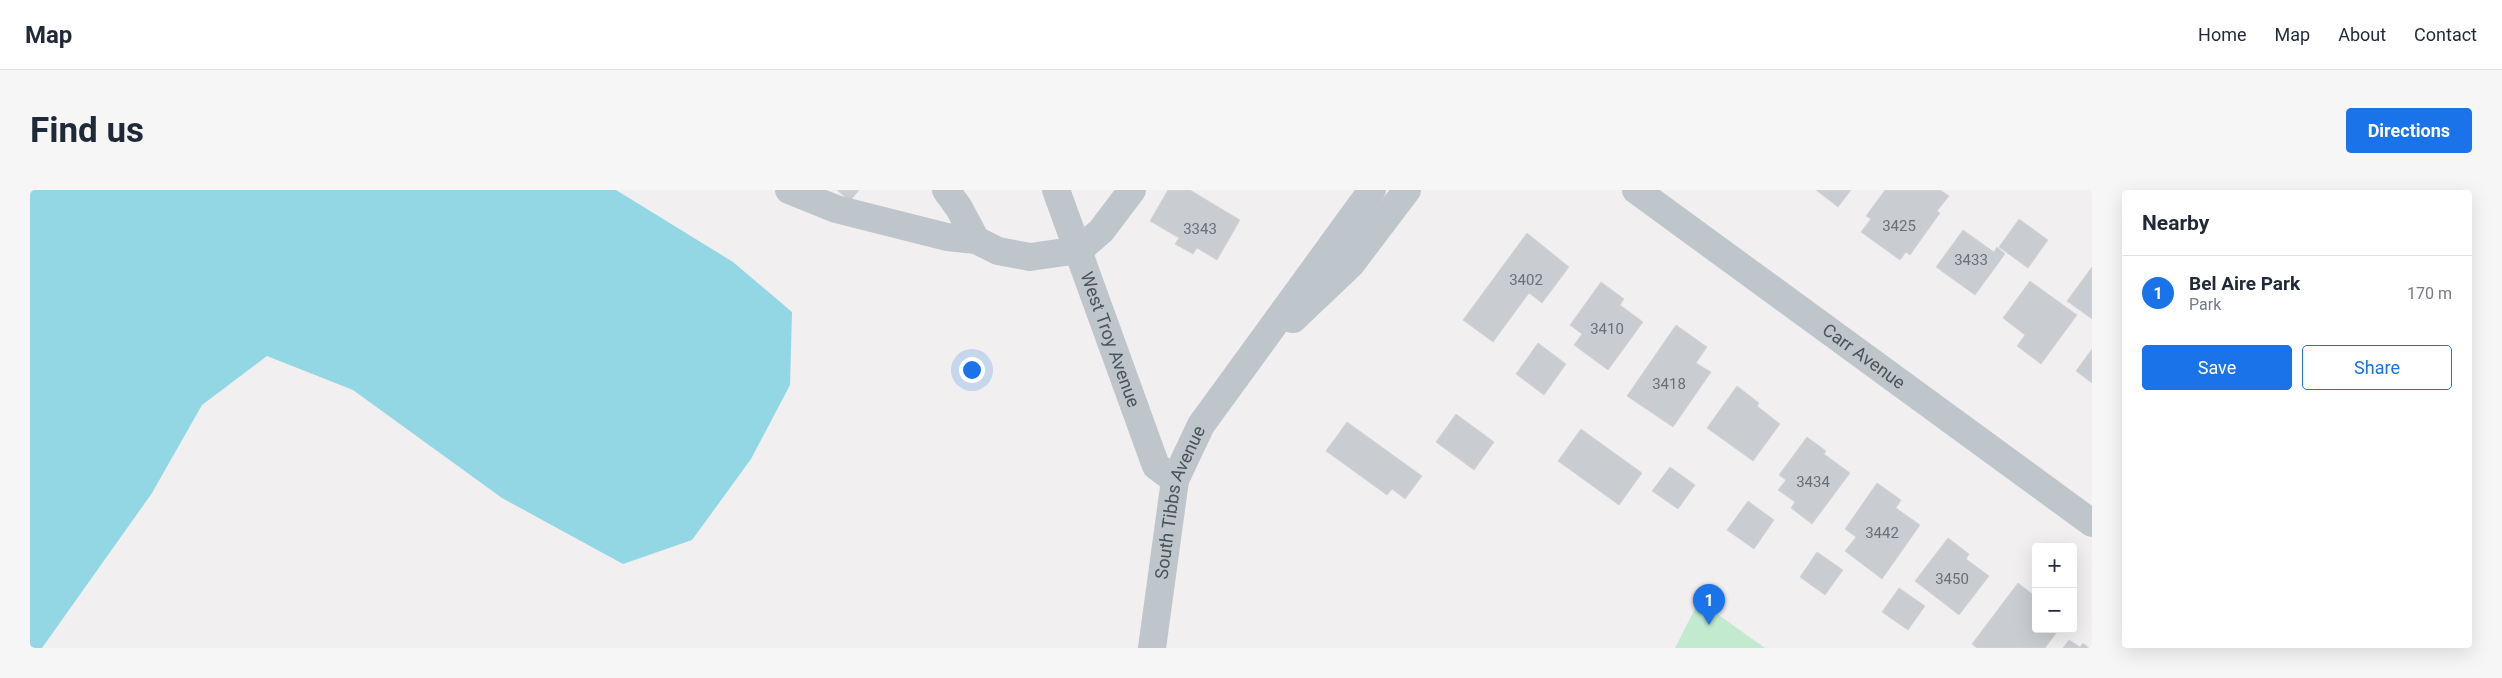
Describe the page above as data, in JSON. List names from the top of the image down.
{
  "streets": {
    "street": ["West Troy Avenue", "Carr Avenue", "South Tibbs Avenue"]
  },
  "crossings": [
    ["West Troy Avenue", "South Tibbs Avenue"]
  ],
  "house_numbers": [
    "3425",
    "3343",
    "3433",
    "3402",
    "3410",
    "3418",
    "3434",
    "3442",
    "3450"
  ],
  "page": {
    "header": "Map",
    "nav": [
      "Home",
      "Map",
      "About",
      "Contact"
    ],
    "buttons": [
      "Directions",
      ["Save", "Share"]
    ],
    "title": "Find us",
    "heading": "Nearby",
    "list": [
      {
        "mark": "1",
        "name": "Bel Aire Park",
        "note": "Park",
        "value": "170 m"
      }
    ],
    "map_buttons": ["+", "−"],
    "pins": "1"
  }
}
